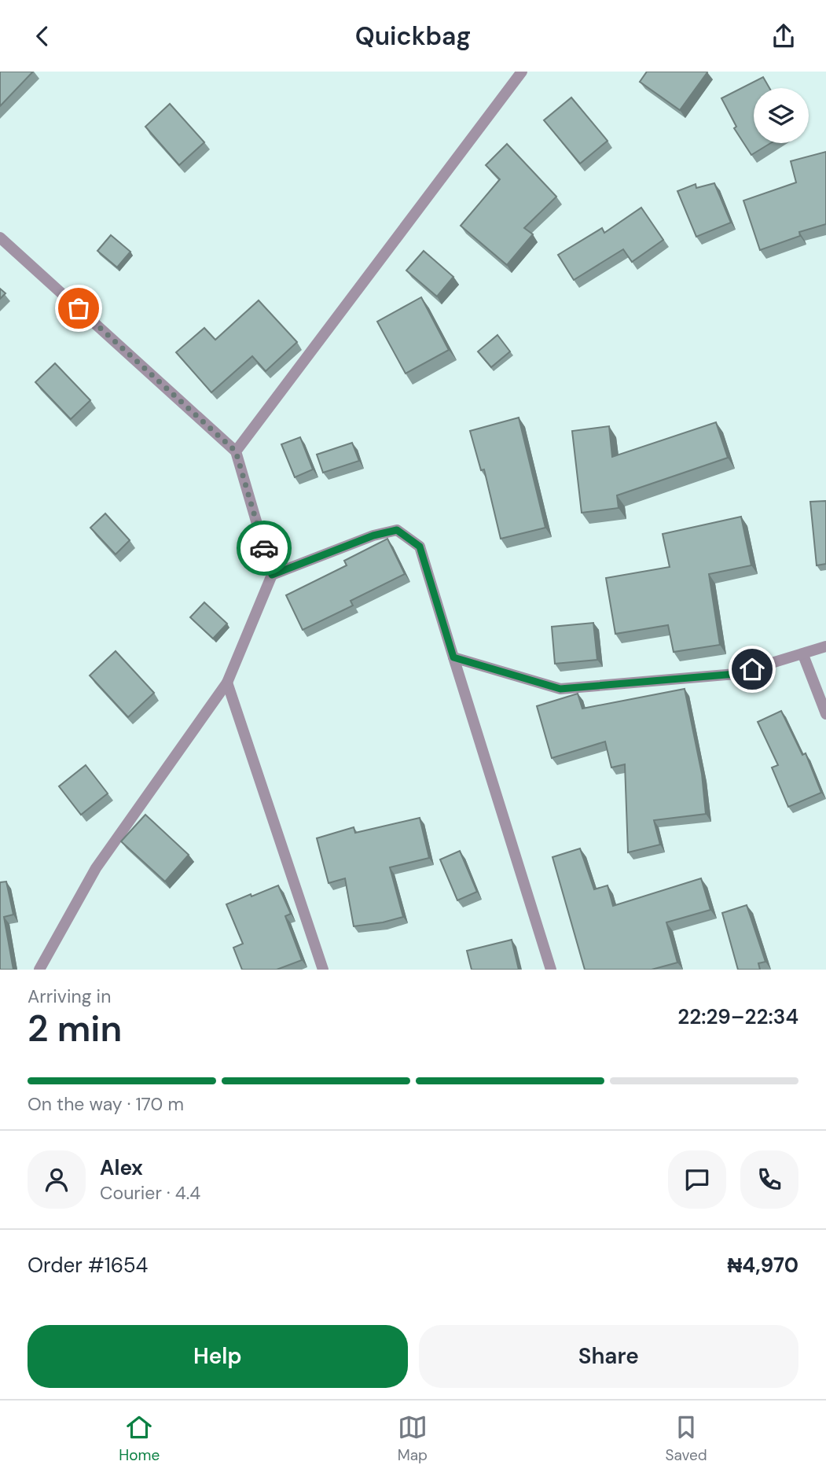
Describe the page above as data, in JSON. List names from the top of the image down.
{
  "page": {
    "header": "Quickbag",
    "heading": ["2 min", "Arriving in", "22:29–22:34"],
    "panel": [
      "Alex",
      "Courier · 4.4",
      "Order #1654",
      "₦4,970"
    ],
    "bar": "On the way · 170 m",
    "buttons": ["Help", "Share"],
    "tabs": ["Home", "Map", "Saved"]
  }
}
